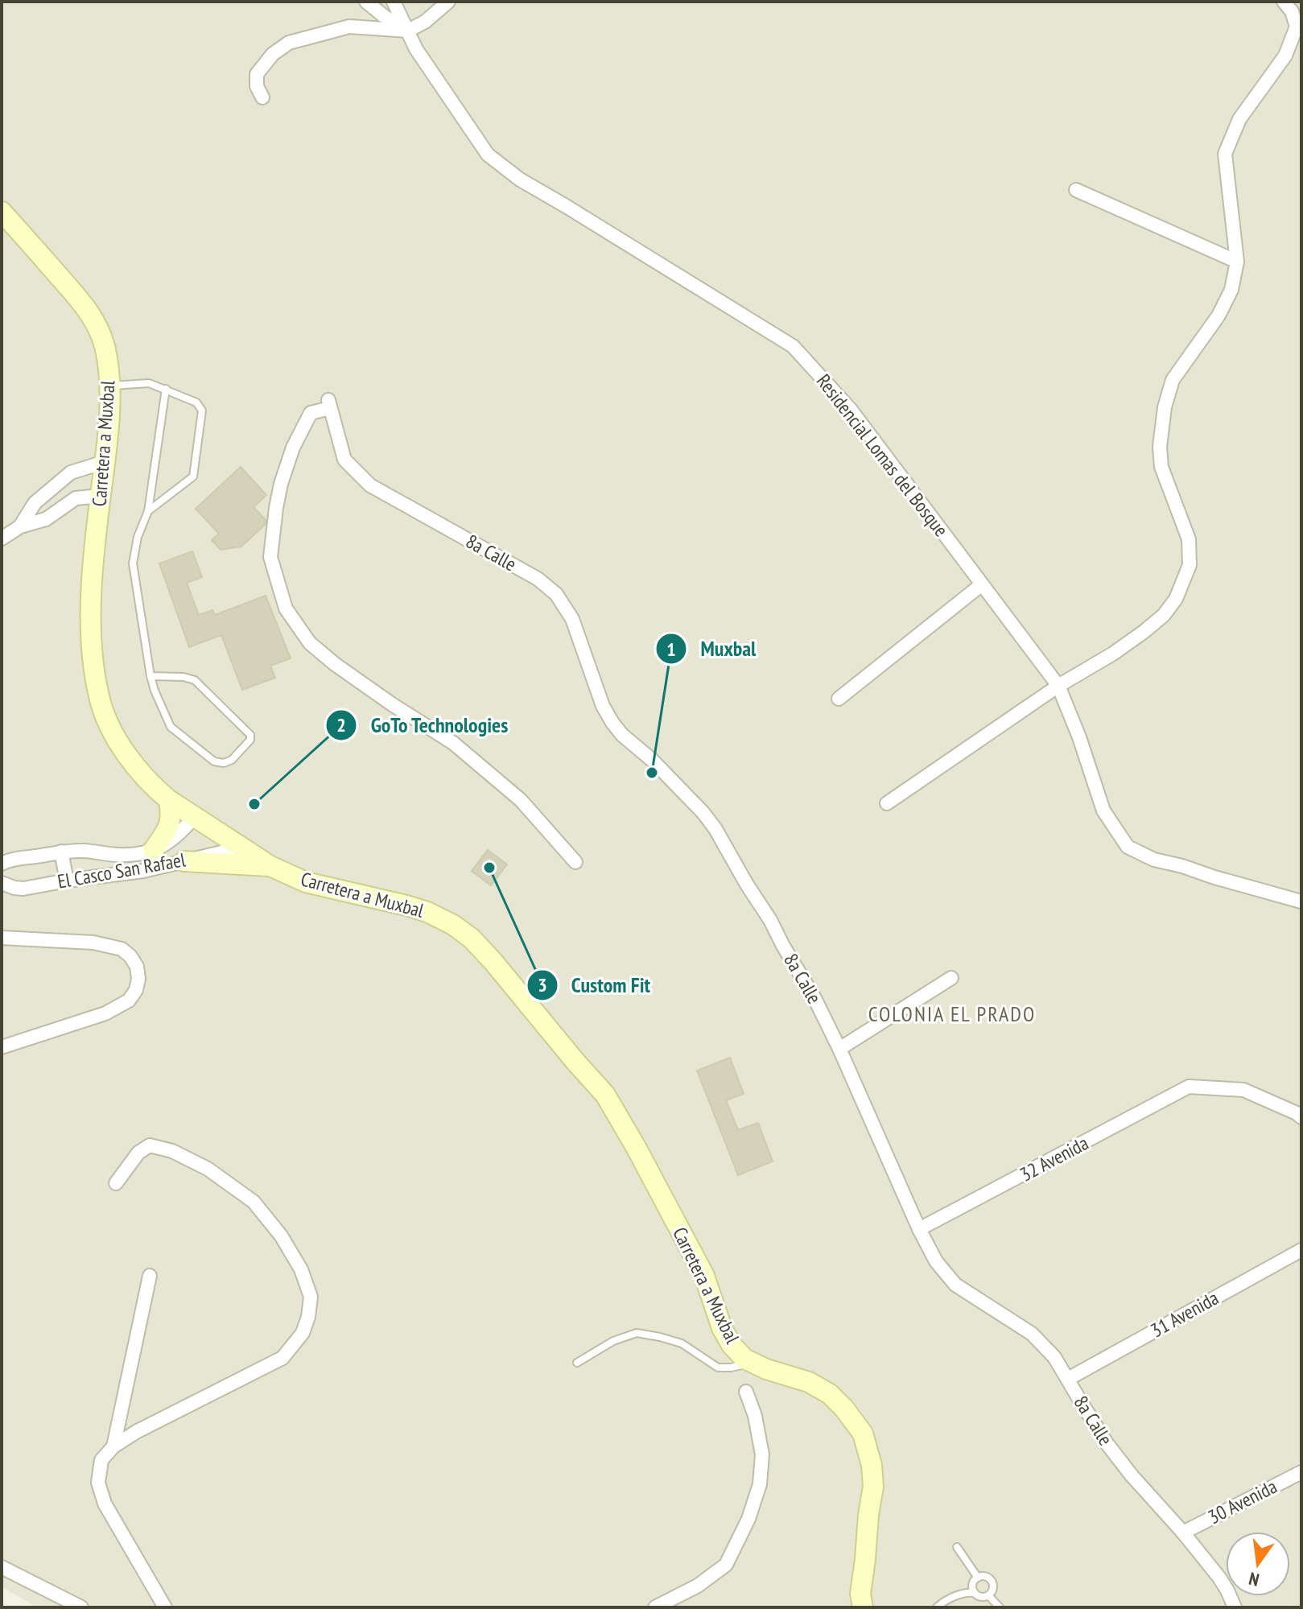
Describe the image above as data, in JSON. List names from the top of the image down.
{
  "streets": {
    "main road": ["Carretera a Muxbal"],
    "street": [
      "Residencial Lomas del Bosque",
      "8a Calle",
      "El Casco San Rafael",
      "32 Avenida",
      "31 Avenida",
      "30 Avenida"
    ]
  },
  "crossings": [
    ["Carretera a Muxbal", "El Casco San Rafael"],
    ["8a Calle", "32 Avenida"],
    ["8a Calle", "31 Avenida"],
    ["8a Calle", "30 Avenida"]
  ],
  "districts": ["COLONIA EL PRADO"],
  "places": ["Muxbal", "GoTo Technologies", "Custom Fit"],
  "north": "bottom"
}
